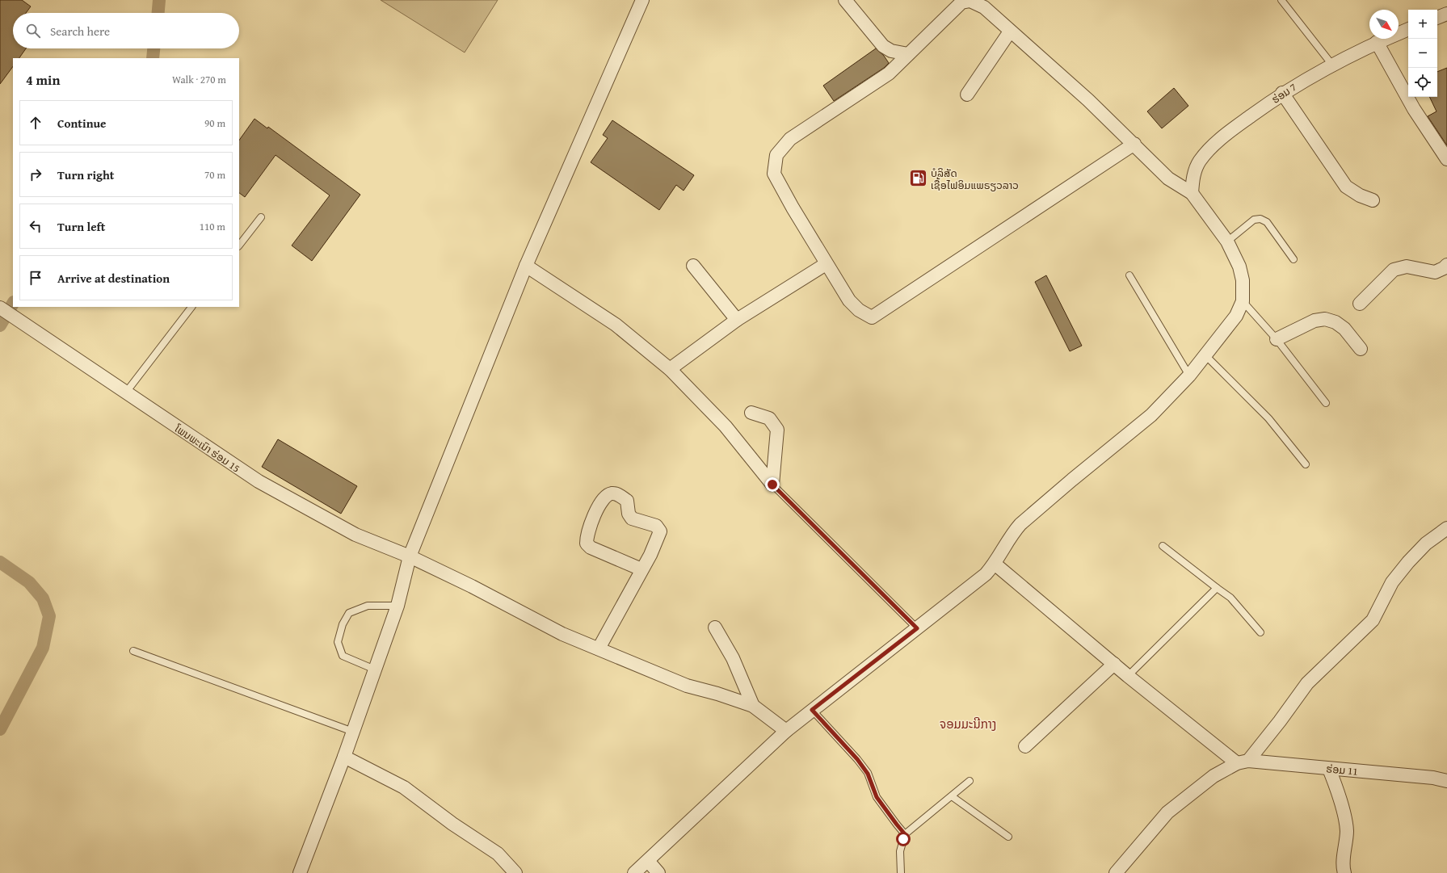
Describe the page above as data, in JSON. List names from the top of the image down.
{
  "streets": {
    "street": ["ຮ່ອມ 7", "ໂພນພະເນົາ ຮ່ອມ 15", "ຮ່ອມ 11"]
  },
  "districts": ["ຈອມມະນີກາງ"],
  "places": {
    "fuel station": ["ບໍລິສັດ ເຊື້ອໄຟອິມແພຣຽວລາວ"]
  },
  "north": "bottom right",
  "page": {
    "map_buttons": ["+", "−"],
    "search": "Search here",
    "heading": ["4 min", "Walk · 270 m"],
    "list": [
      ["Continue", "90 m"],
      ["Turn right", "70 m"],
      ["Turn left", "110 m"],
      "Arrive at destination"
    ]
  }
}
